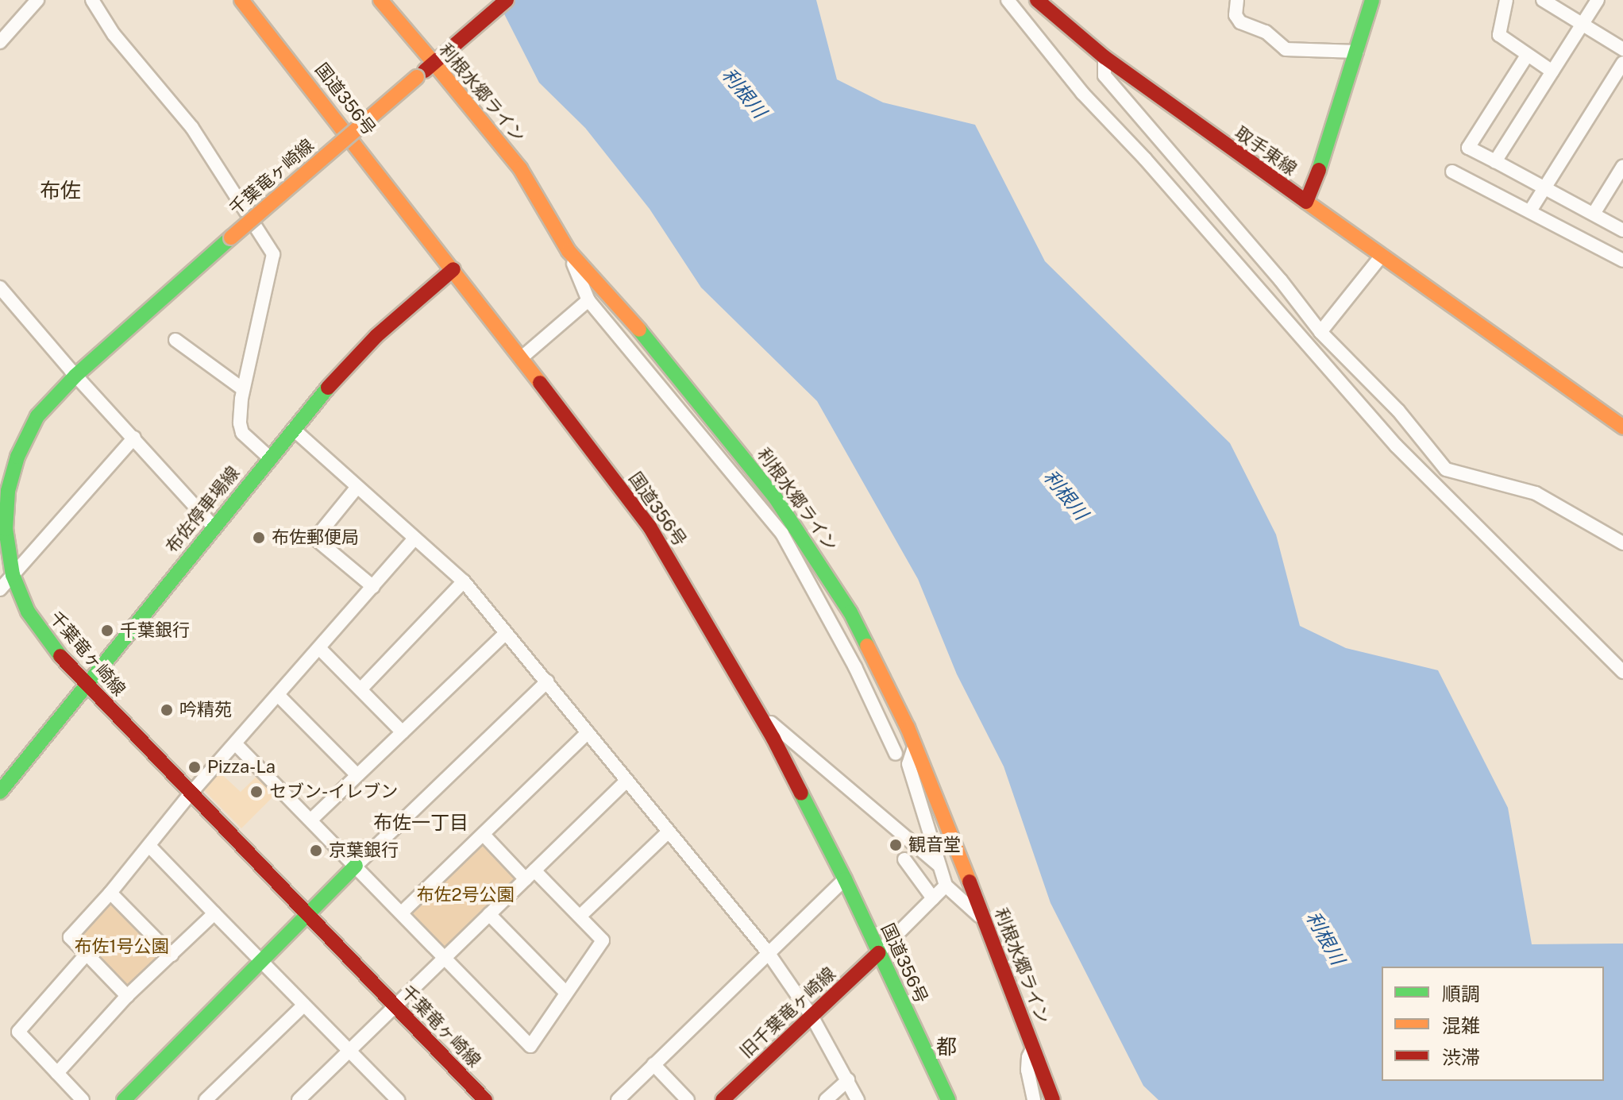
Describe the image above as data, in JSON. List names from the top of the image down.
{
  "streets": {
    "main road": [
      "利根水郷ライン",
      "国道356号",
      "取手東線",
      "千葉竜ヶ崎線",
      "布佐停車場線",
      "旧千葉竜ヶ崎線"
    ]
  },
  "crossings": [
    ["利根水郷ライン", "千葉竜ヶ崎線"],
    ["国道356号", "布佐停車場線"],
    ["国道356号", "旧千葉竜ヶ崎線"],
    ["千葉竜ヶ崎線", "布佐停車場線"]
  ],
  "districts": ["布佐", "布佐一丁目", "都"],
  "water": ["利根川"],
  "parks": ["布佐2号公園", "布佐1号公園"],
  "places": [
    "布佐郵便局",
    "千葉銀行",
    "吟精苑",
    "Pizza-La",
    "セブン-イレブン",
    "観音堂",
    "京葉銀行"
  ],
  "legend": ["順調", "混雑", "渋滞"]
}
